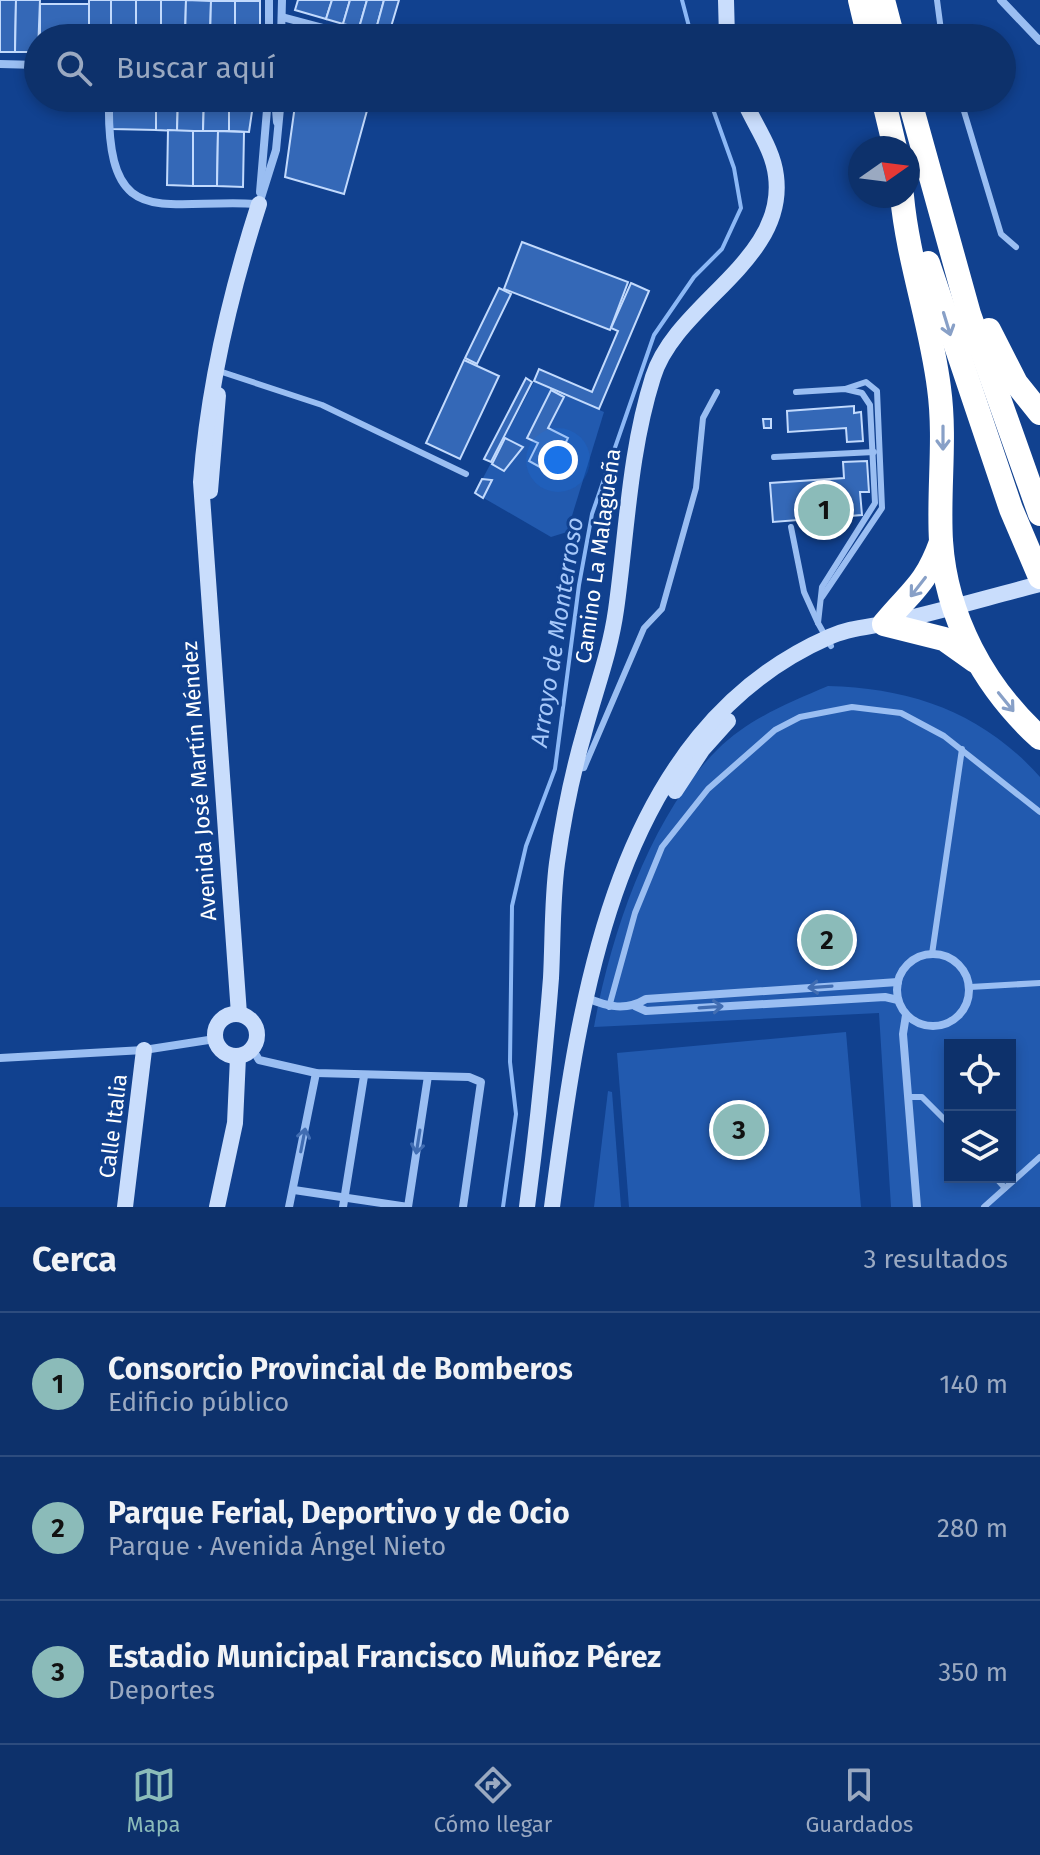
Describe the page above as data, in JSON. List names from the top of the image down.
{
  "streets": {
    "street": ["Camino La Malagueña", "Avenida José Martín Méndez", "Calle Italia"]
  },
  "water": ["Arroyo de Monterroso"],
  "north": "right",
  "page": {
    "search": "Buscar aquí",
    "pins": ["1", "2", "3"],
    "heading": ["Cerca", "3 resultados"],
    "list": [
      {
        "mark": "1",
        "name": "Consorcio Provincial de Bomberos",
        "note": "Edificio público",
        "value": "140 m"
      },
      {
        "mark": "2",
        "name": "Parque Ferial, Deportivo y de Ocio",
        "note": "Parque · Avenida Ángel Nieto",
        "value": "280 m"
      },
      {
        "mark": "3",
        "name": "Estadio Municipal Francisco Muñoz Pérez",
        "note": "Deportes",
        "value": "350 m"
      }
    ],
    "nav": ["Mapa", "Cómo llegar", "Guardados"]
  }
}
